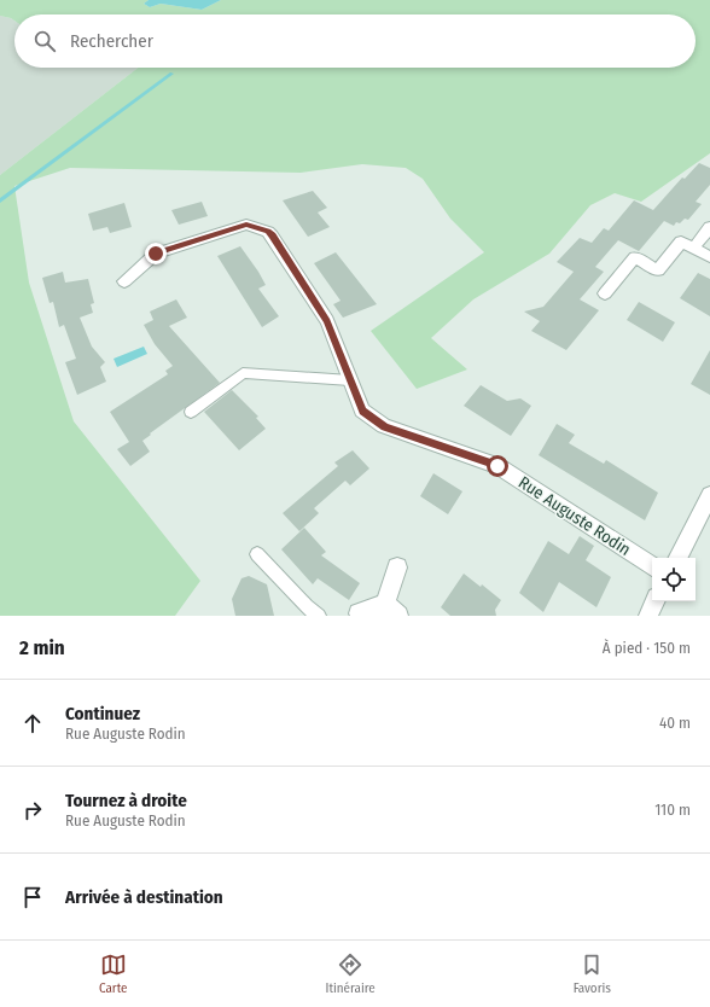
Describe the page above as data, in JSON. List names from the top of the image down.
{
  "streets": {
    "street": ["Rue Auguste Rodin"]
  },
  "page": {
    "search": "Rechercher",
    "heading": ["2 min", "À pied · 150 m"],
    "list": [
      ["Continuez", "Rue Auguste Rodin", "40 m"],
      ["Tournez à droite", "Rue Auguste Rodin", "110 m"],
      "Arrivée à destination"
    ],
    "nav": ["Carte", "Itinéraire", "Favoris"]
  }
}
